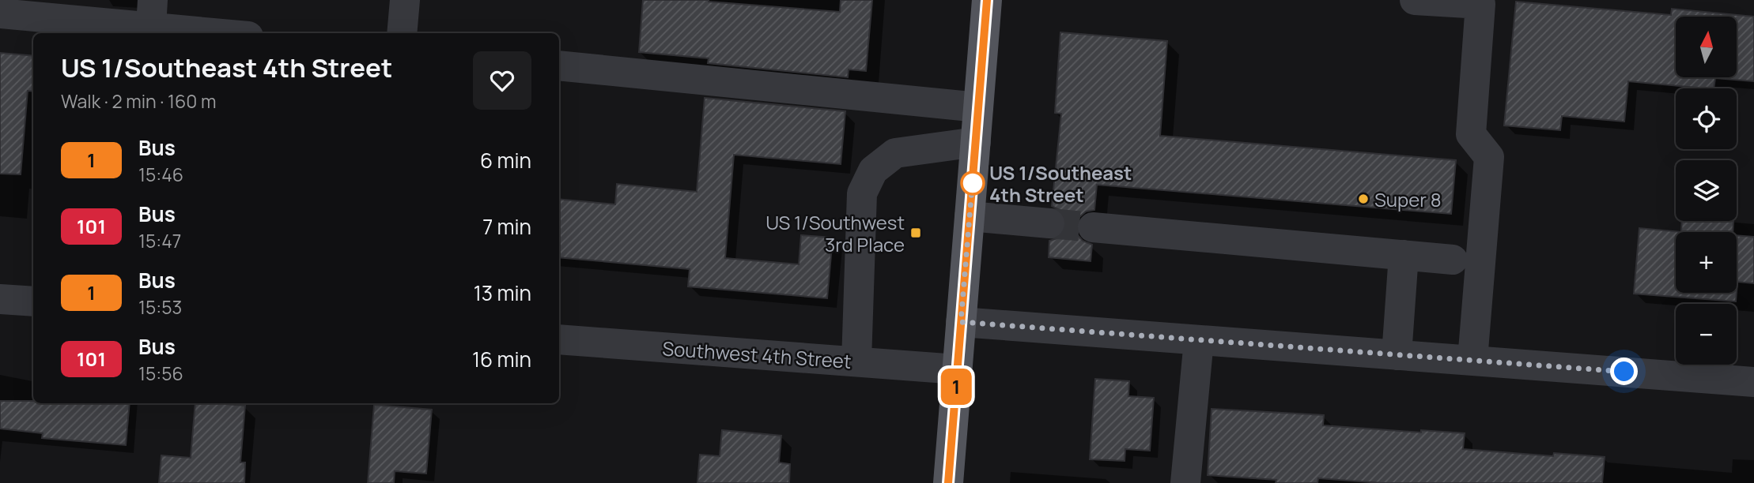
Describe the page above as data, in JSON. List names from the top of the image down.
{
  "streets": {
    "street": ["Southwest 4th Street"]
  },
  "places": {
    "other": ["US 1/Southeast 4th Street", "Super 8"],
    "transit": ["US 1/Southwest 3rd Place"]
  },
  "lines": ["bus line 1"],
  "north": "top",
  "page": {
    "on_map": "1",
    "map_buttons": ["+", "−"],
    "heading": ["US 1/Southeast 4th Street", "Walk · 2 min · 160 m"],
    "list": [
      {
        "mark": "1",
        "name": "Bus",
        "note": "15:46",
        "value": "6 min"
      },
      {
        "mark": "101",
        "name": "Bus",
        "note": "15:47",
        "value": "7 min"
      },
      {
        "mark": "1",
        "name": "Bus",
        "note": "15:53",
        "value": "13 min"
      },
      {
        "mark": "101",
        "name": "Bus",
        "note": "15:56",
        "value": "16 min"
      }
    ]
  }
}
